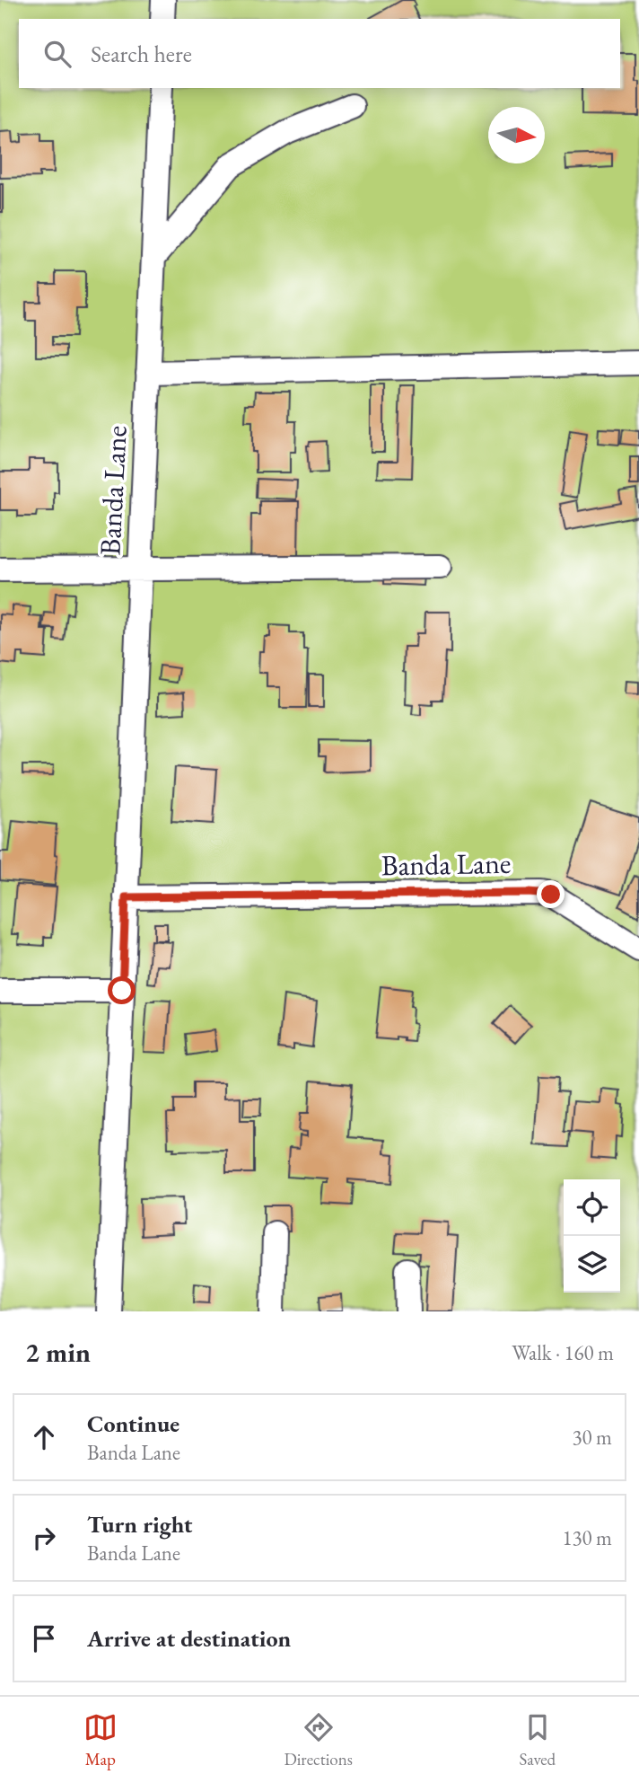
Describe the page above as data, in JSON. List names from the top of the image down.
{
  "streets": {
    "street": ["Banda Lane"]
  },
  "north": "right",
  "page": {
    "search": "Search here",
    "heading": ["2 min", "Walk · 160 m"],
    "list": [
      ["Continue", "Banda Lane", "30 m"],
      ["Turn right", "Banda Lane", "130 m"],
      "Arrive at destination"
    ],
    "nav": ["Map", "Directions", "Saved"]
  }
}
